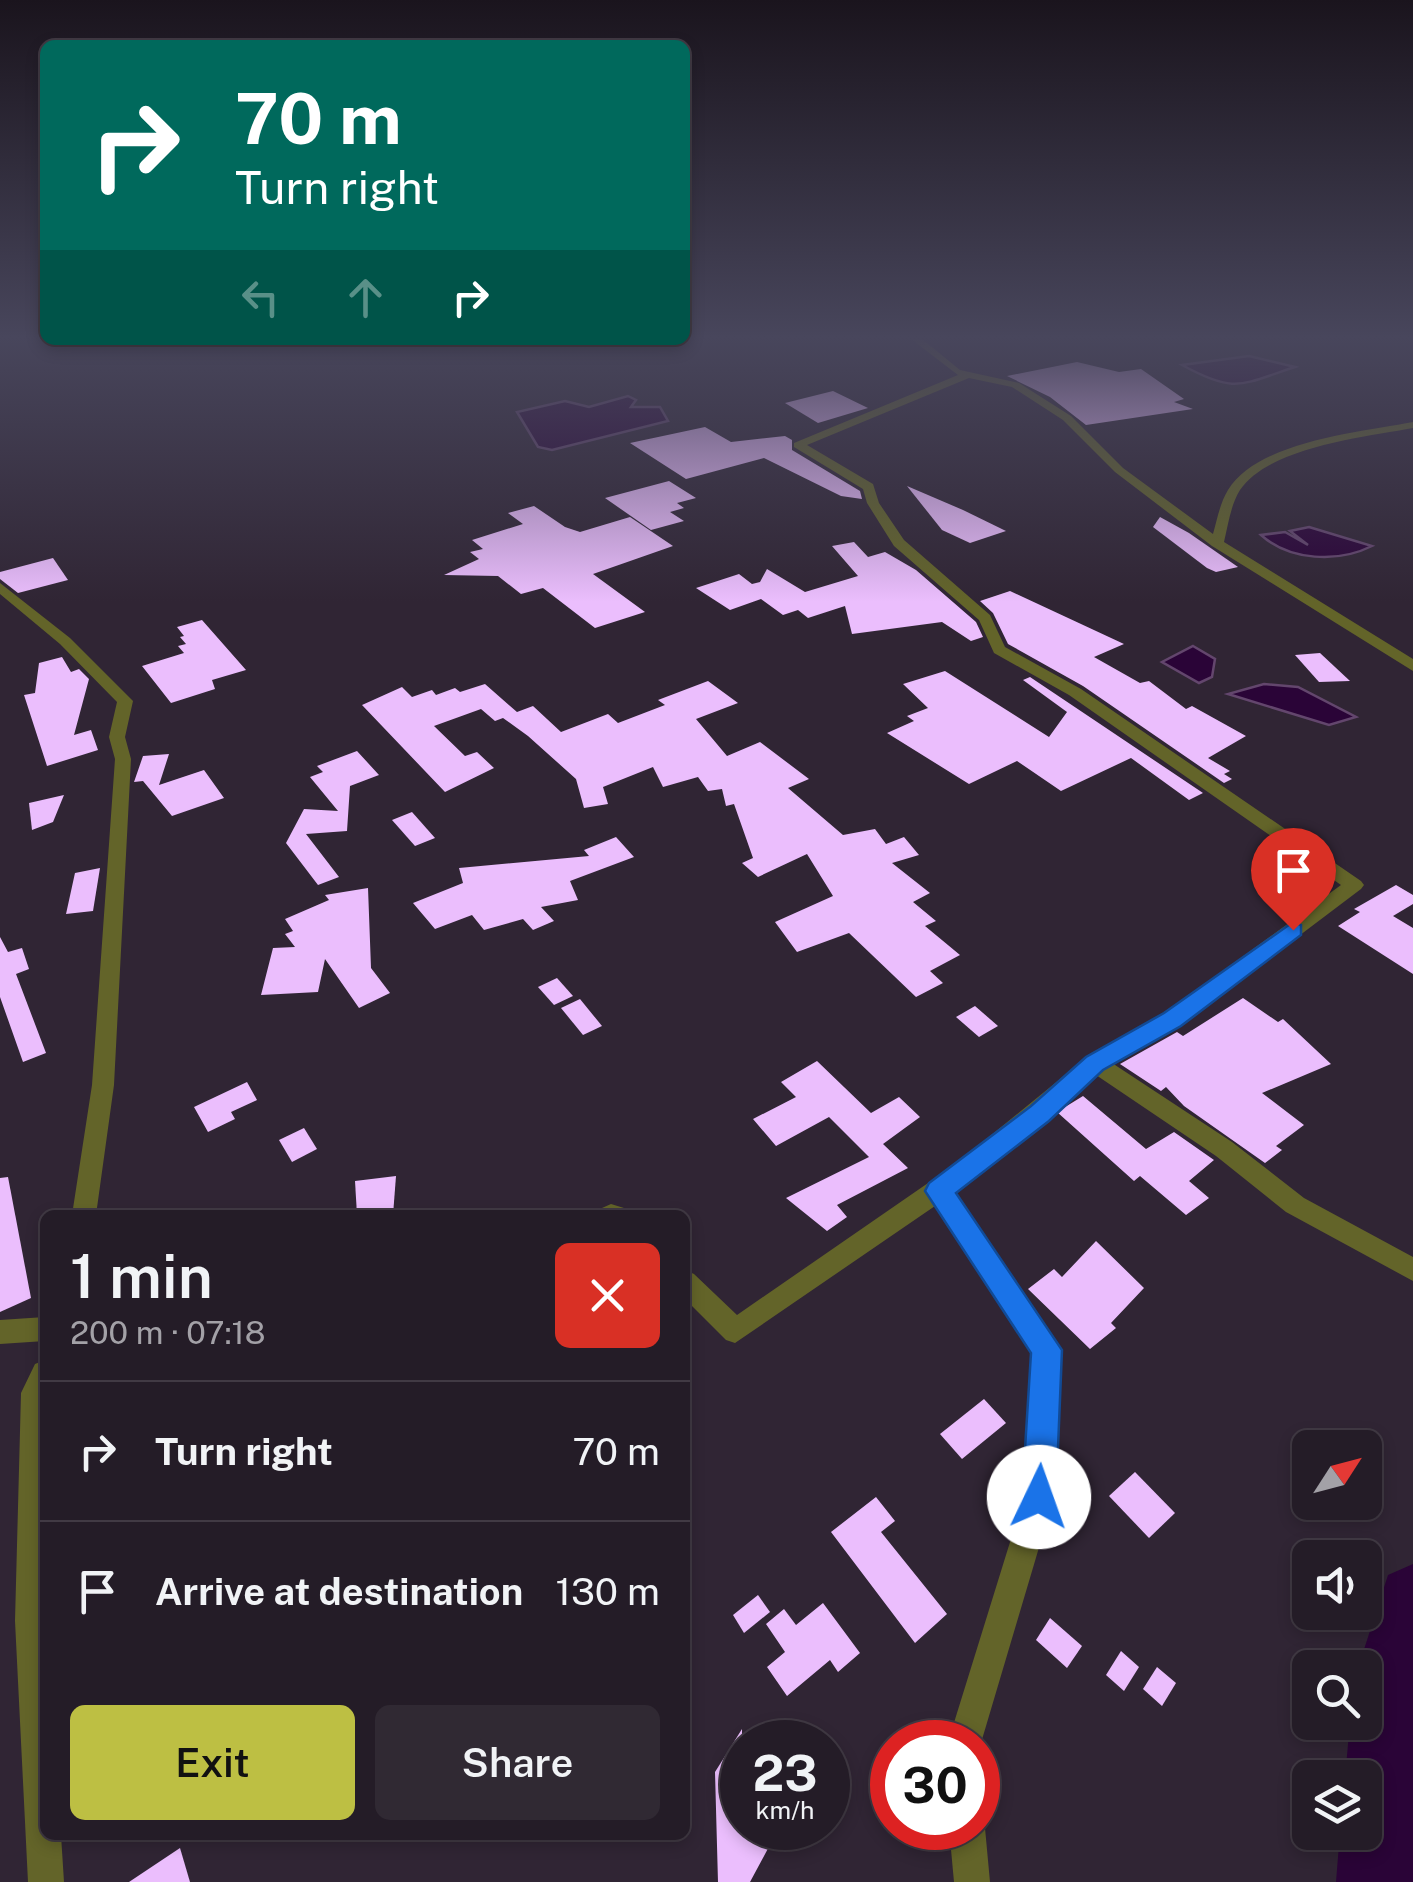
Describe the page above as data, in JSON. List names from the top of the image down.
{
  "north": "top right",
  "page": {
    "turn": ["70 m", "Turn right"],
    "heading": ["1 min", "200 m · 07:18"],
    "list": [
      {
        "name": "Turn right",
        "value": "70 m"
      },
      {
        "name": "Arrive at destination",
        "value": "130 m"
      }
    ],
    "buttons": ["Exit", "Share"],
    "speed": "23 km/h",
    "limit": "30"
  }
}
